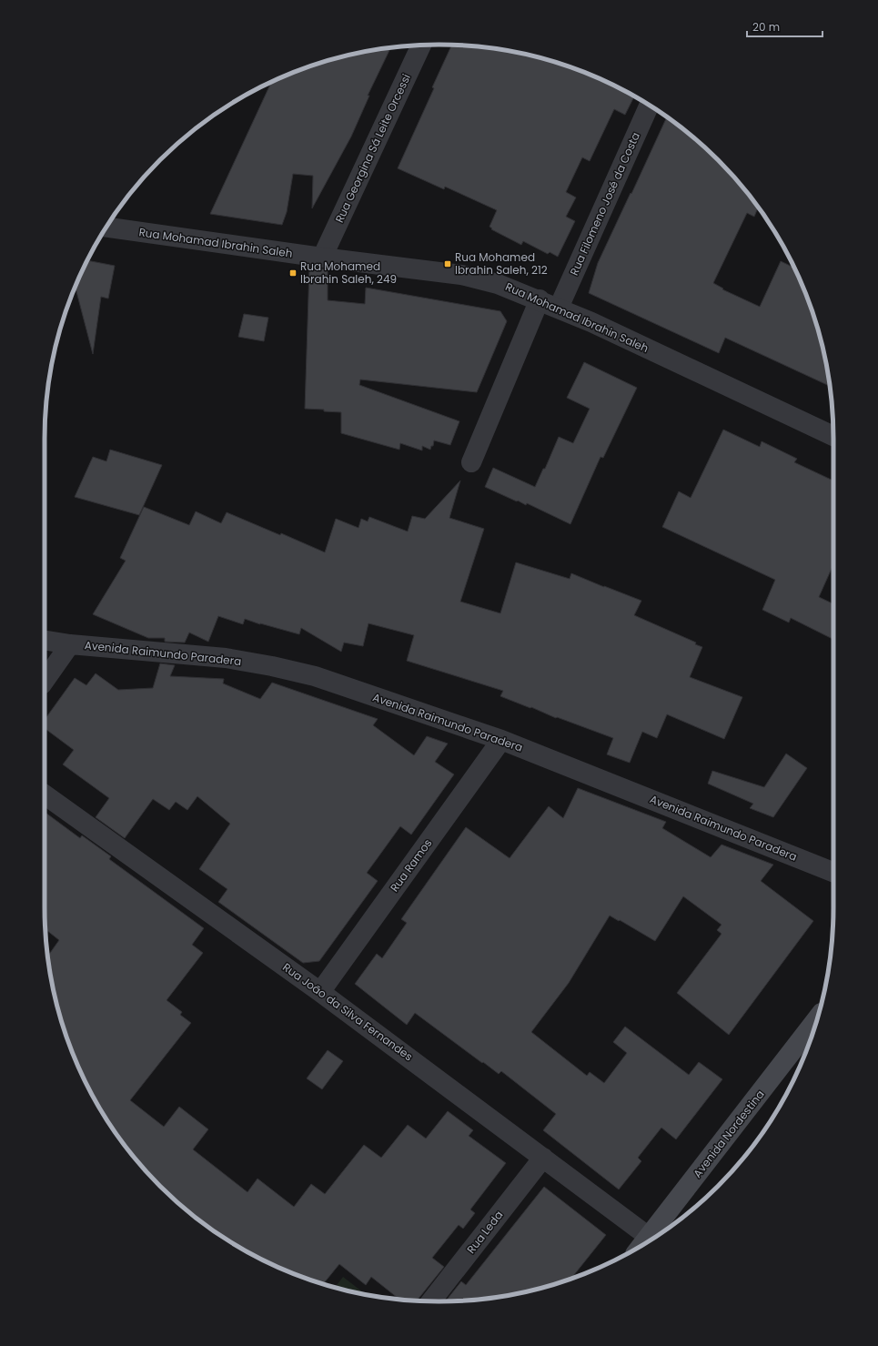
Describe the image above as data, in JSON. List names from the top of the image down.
{
  "streets": {
    "main road": ["Avenida Nordestina"],
    "street": [
      "Rua Georgina Sá Leite Orcessi",
      "Rua Filomeno José da Costa",
      "Rua Mohamad Ibrahin Saleh",
      "Avenida Raimundo Paradera",
      "Rua Ramos",
      "Rua João da Silva Fernandes",
      "Rua Leda"
    ]
  },
  "crossings": [
    ["Rua Georgina Sá Leite Orcessi", "Rua Mohamad Ibrahin Saleh"],
    ["Rua Filomeno José da Costa", "Rua Mohamad Ibrahin Saleh"],
    ["Avenida Raimundo Paradera", "Rua Ramos"],
    ["Rua Ramos", "Rua João da Silva Fernandes"],
    ["Rua João da Silva Fernandes", "Avenida Nordestina"],
    ["Rua João da Silva Fernandes", "Rua Leda"]
  ],
  "places": {
    "transit": ["Rua Mohamed Ibrahin Saleh, 212", "Rua Mohamed Ibrahin Saleh, 249"]
  },
  "scale_bar": "20 m"
}
